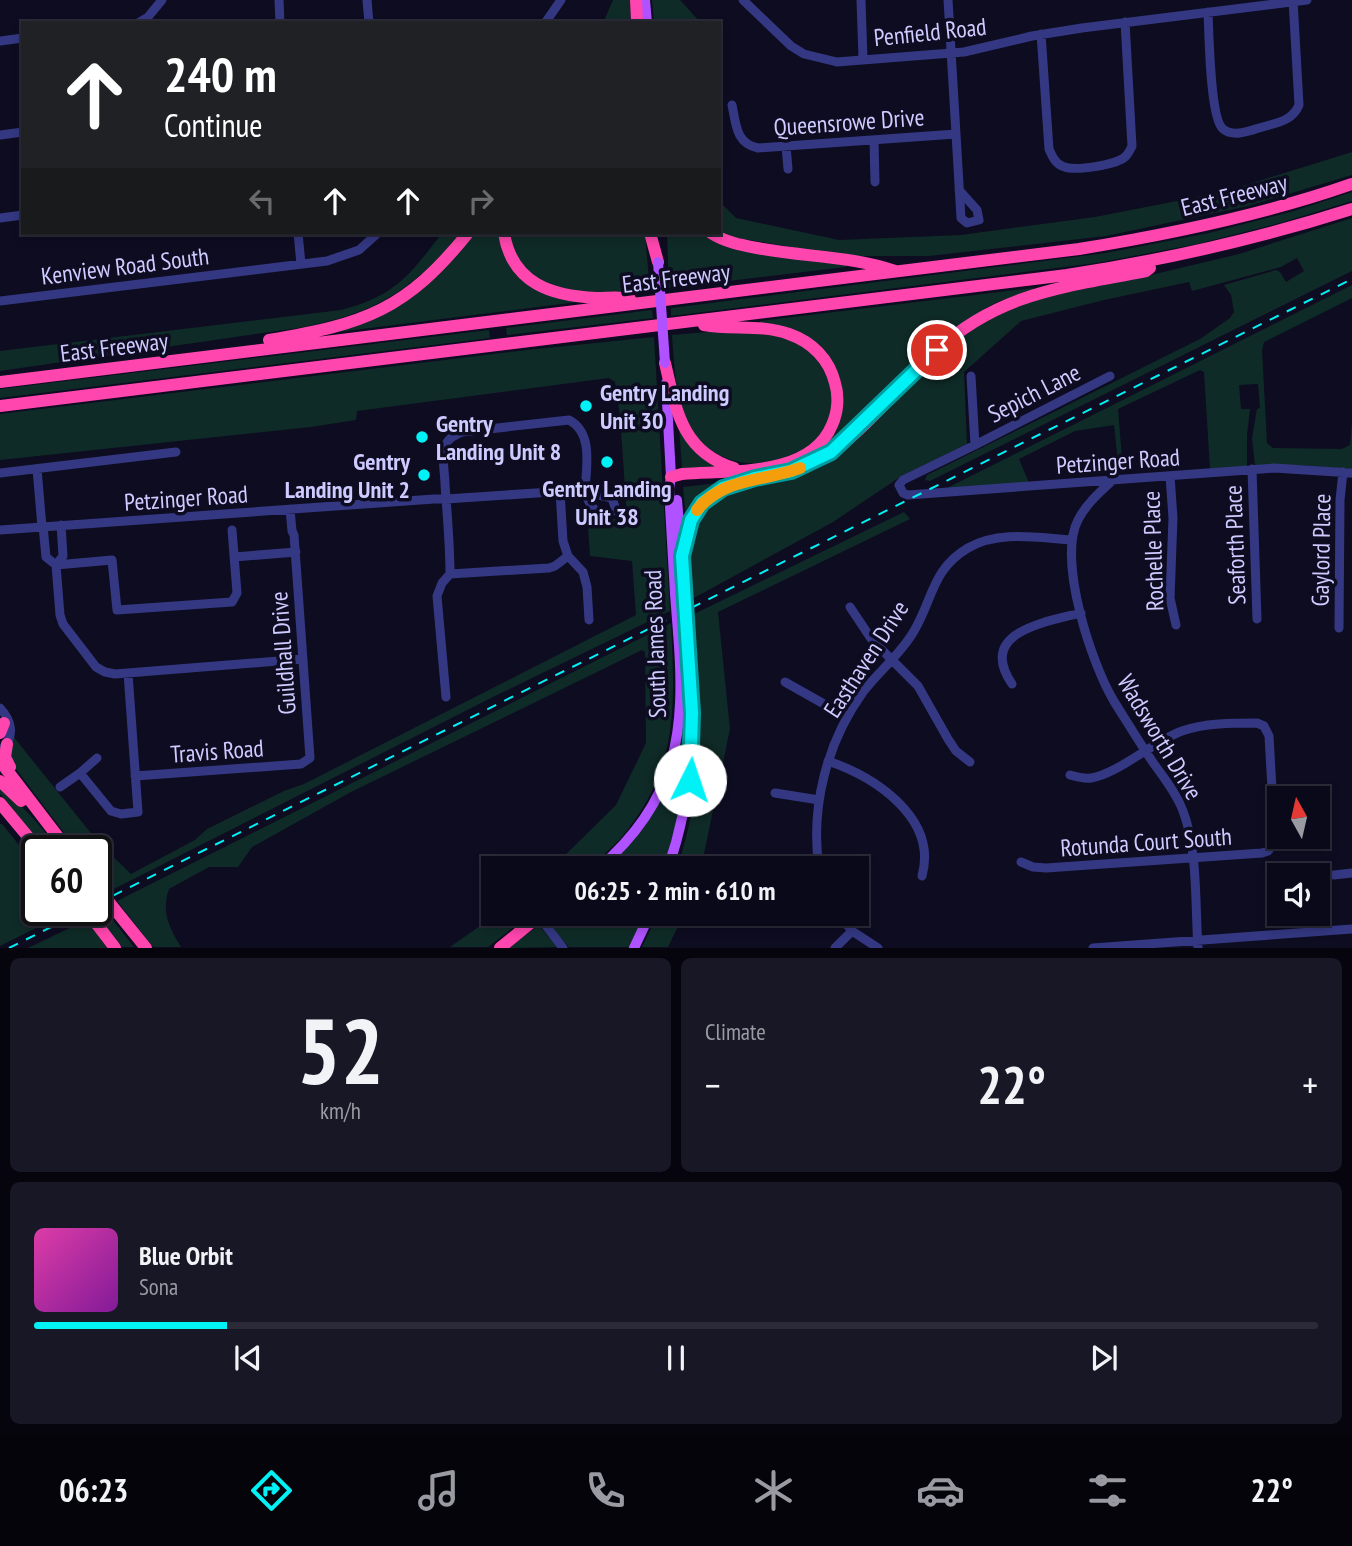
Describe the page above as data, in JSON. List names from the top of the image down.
{
  "streets": {
    "highway": ["East Freeway"],
    "main road": ["South James Road"],
    "street": [
      "Penfield Road",
      "Queensrowe Drive",
      "Kenview Road South",
      "Sepich Lane",
      "Petzinger Road",
      "Seaforth Place",
      "Gaylord Place",
      "Rochelle Place",
      "Guildhall Drive",
      "Easthaven Drive",
      "Wadsworth Drive",
      "Travis Road",
      "Rotunda Court South"
    ]
  },
  "crossings": [
    ["Sepich Lane", "Petzinger Road"],
    ["Petzinger Road", "Seaforth Place"],
    ["Petzinger Road", "Gaylord Place"],
    ["Petzinger Road", "Rochelle Place"],
    ["Petzinger Road", "Guildhall Drive"],
    ["Petzinger Road", "Wadsworth Drive"],
    ["Guildhall Drive", "Travis Road"],
    ["Easthaven Drive", "Wadsworth Drive"],
    ["Wadsworth Drive", "Rotunda Court South"]
  ],
  "places": [
    "Gentry Landing Unit 30",
    "Gentry Landing Unit 8",
    "Gentry Landing Unit 38",
    "Gentry Landing Unit 2"
  ],
  "north": "top",
  "page": {
    "turn": ["240 m", "Continue"],
    "limit": "60",
    "trip": "06:25 · 2 min · 610 m",
    "tile": [
      ["52", "km/h"],
      "Climate"
    ],
    "heat": ["−", "22°", "+"],
    "song": ["Blue Orbit", "Sona"],
    "tabs": ["06:23", "22°"]
  }
}
